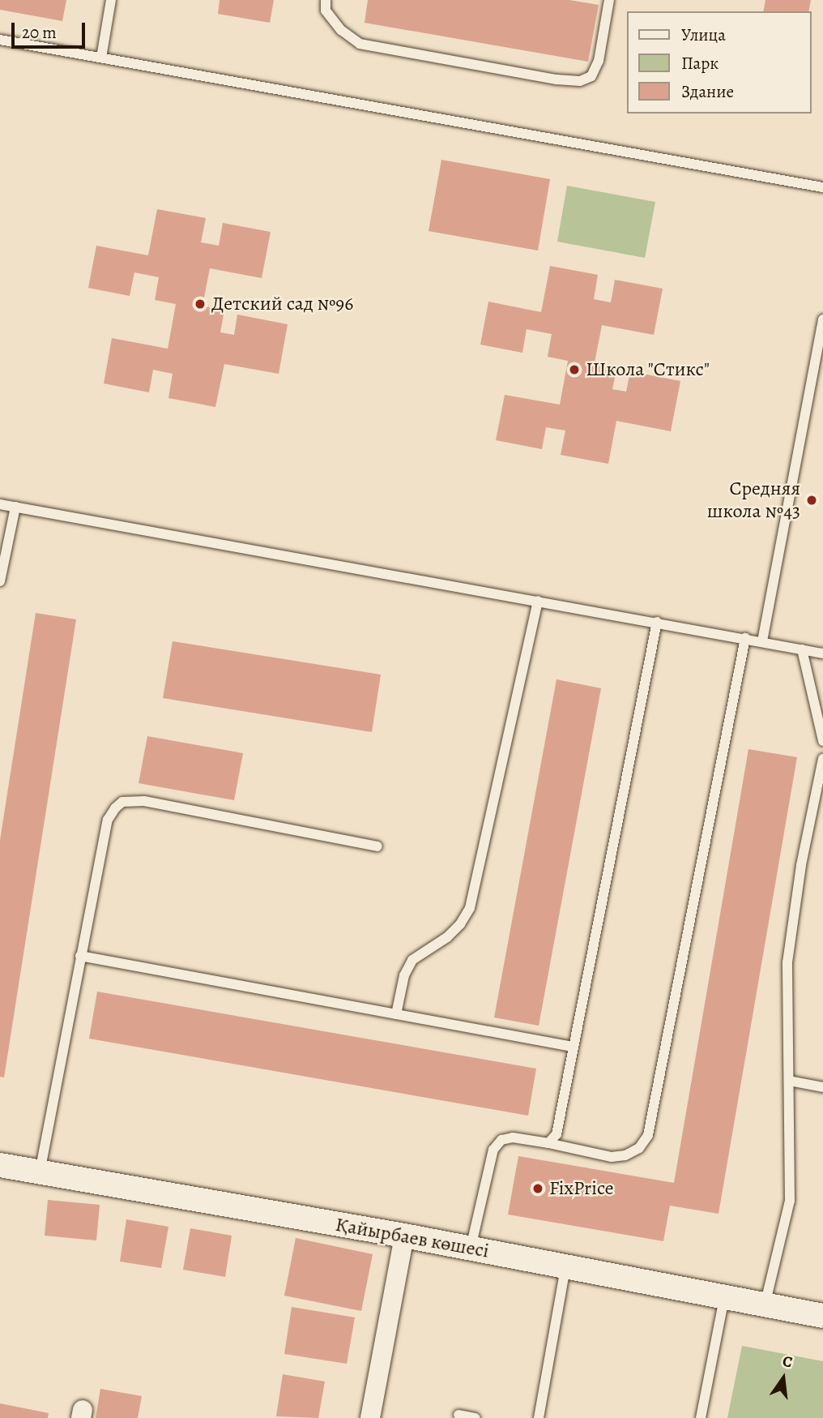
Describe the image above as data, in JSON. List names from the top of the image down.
{
  "streets": {
    "street": ["Қайырбаев көшесі"]
  },
  "places": [
    "Детский сад №96",
    "Школа \"Стикс\"",
    "Средняя школа №43",
    "FixPrice"
  ],
  "legend": ["Улица", "Парк", "Здание"],
  "scale_bar": "20 m",
  "north": "top"
}
